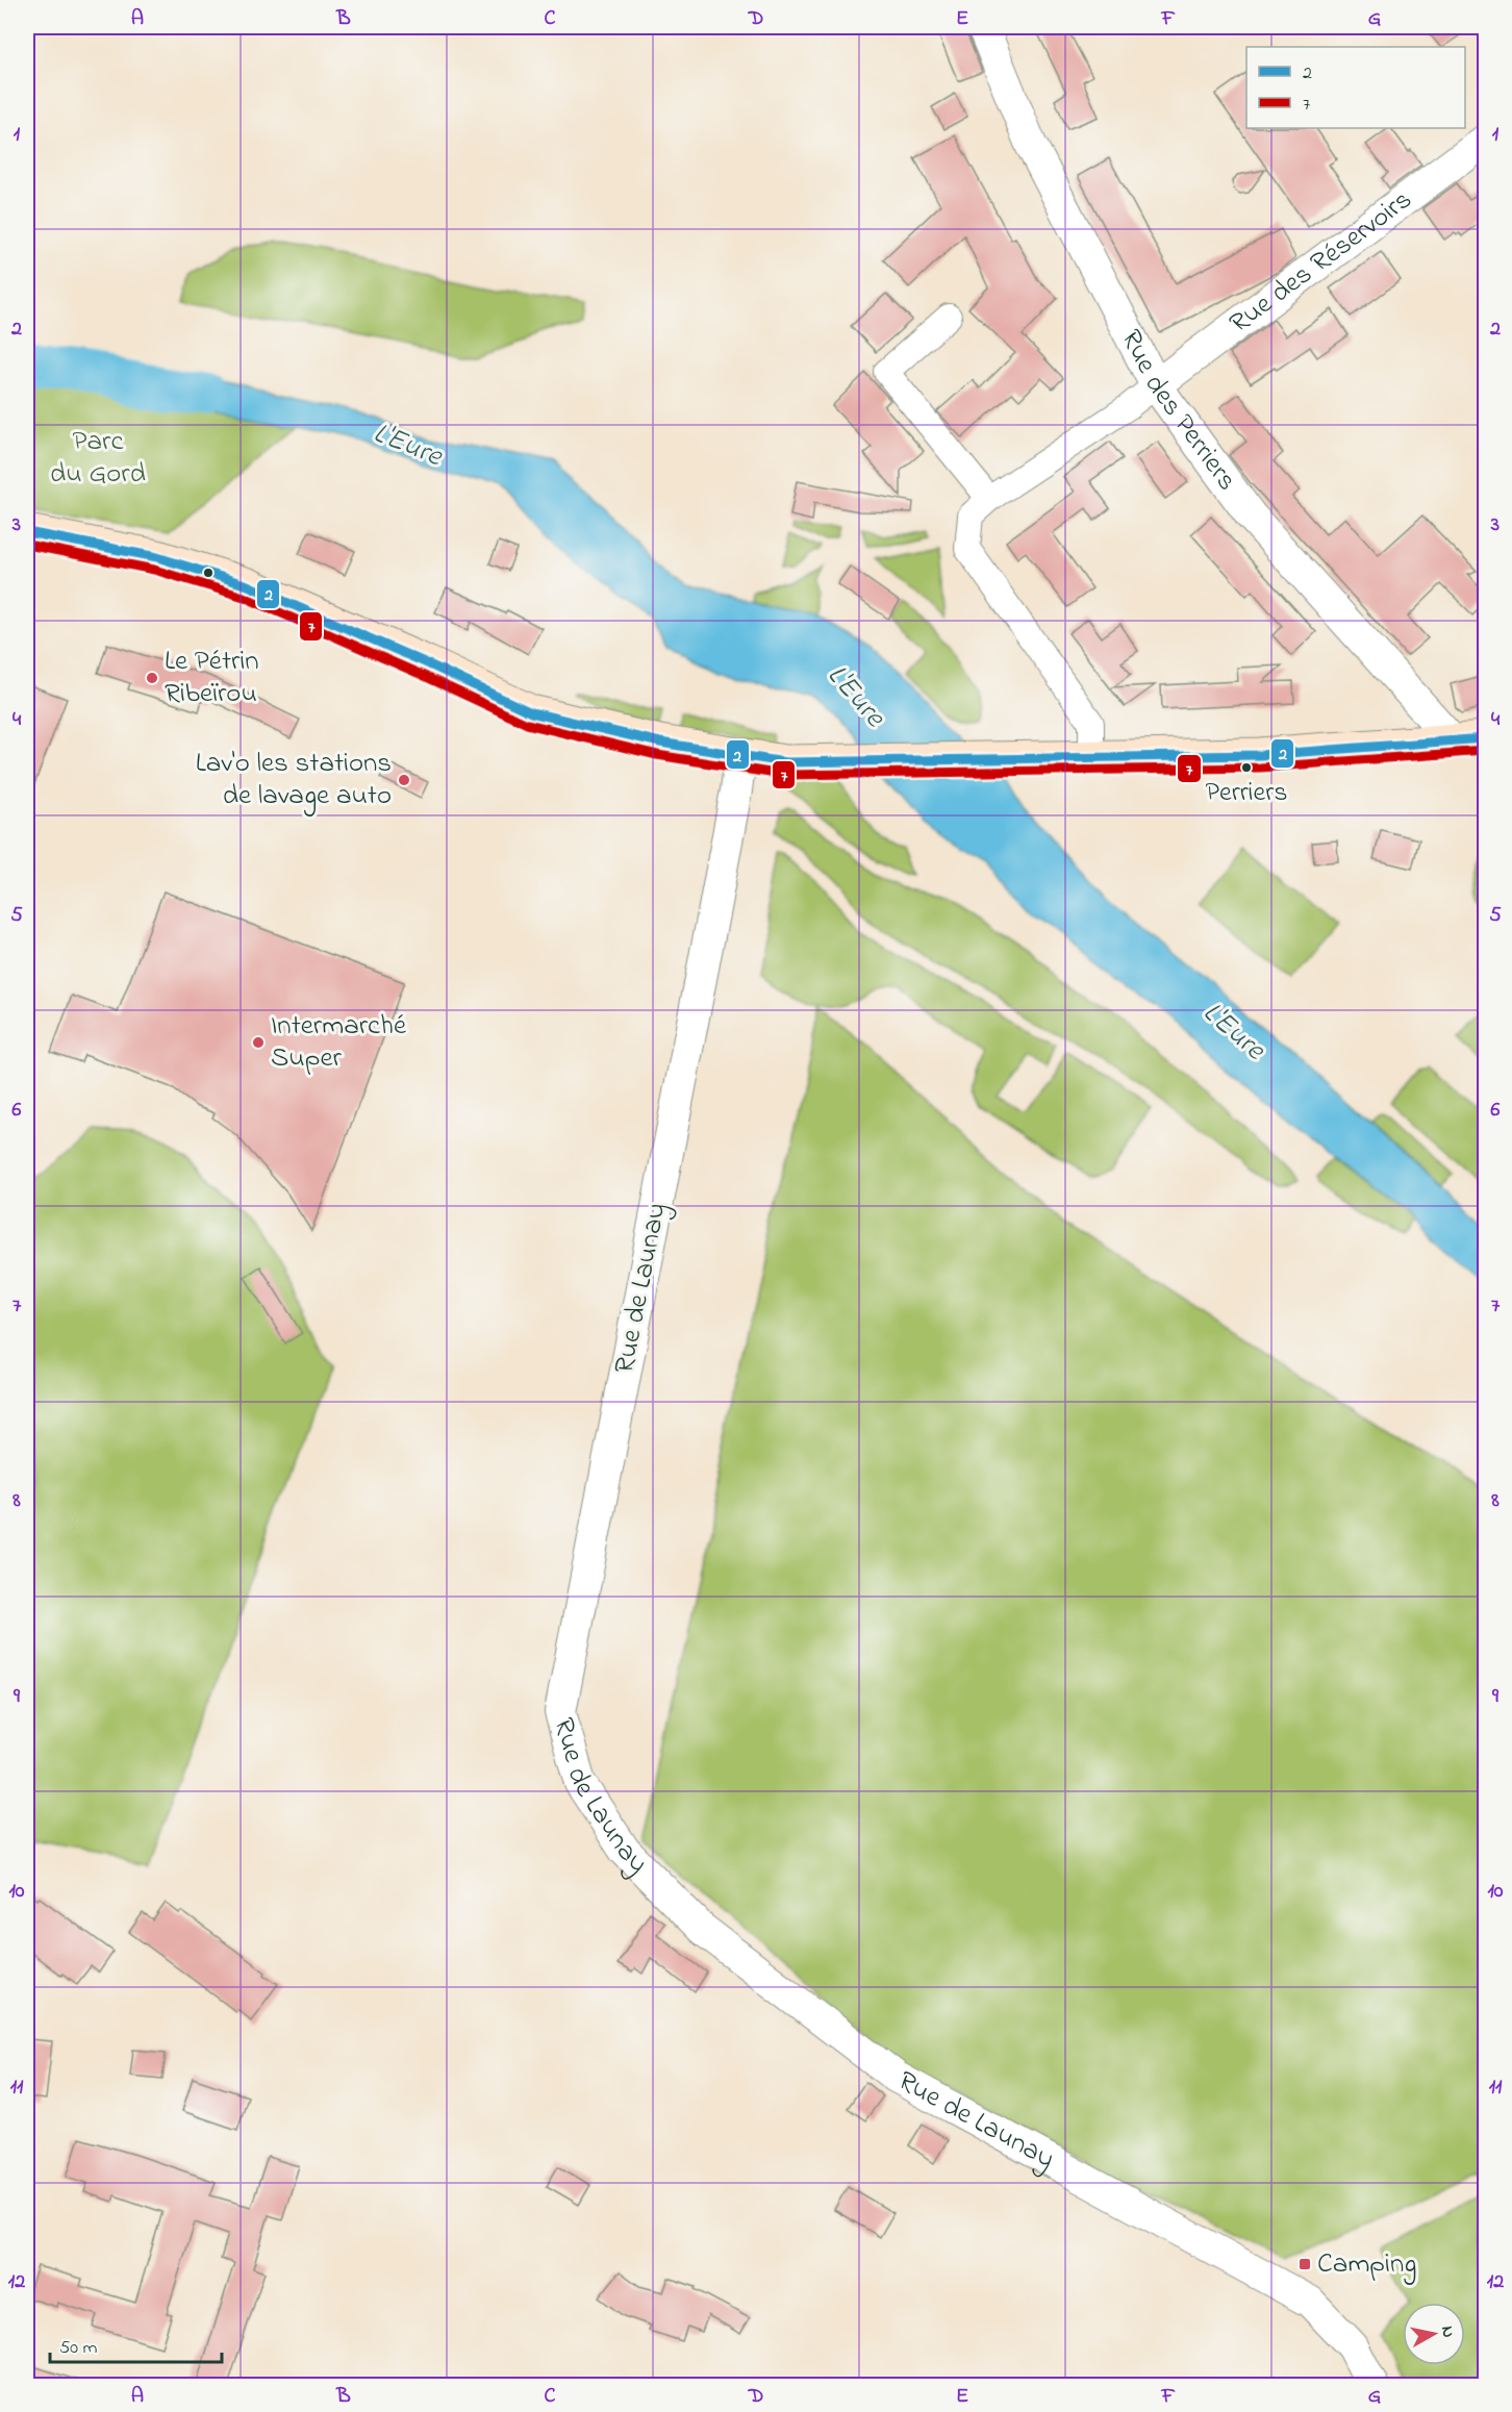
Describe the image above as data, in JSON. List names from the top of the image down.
{
  "streets": {
    "street": ["Rue des Réservoirs", "Rue des Perriers", "Rue de Launay"]
  },
  "crossings": [
    ["Rue des Réservoirs", "Rue des Perriers"]
  ],
  "water": ["L'Eure"],
  "parks": ["Parc du Gord"],
  "places": {
    "other": [
      "Le Pétrin Ribeïrou",
      "Perriers",
      "Lav'o les stations de lavage auto",
      "Intermarché Super"
    ],
    "transit": ["Camping"]
  },
  "lines": ["transit line 2", "transit line 7"],
  "legend": ["2", "7"],
  "scale_bar": "50 m",
  "north": "right",
  "grid": {
    "columns": [
      "A",
      "B",
      "C",
      "D",
      "E",
      "F",
      "G"
    ],
    "rows": [
      "1",
      "2",
      "3",
      "4",
      "5",
      "6",
      "7",
      "8",
      "9",
      "10",
      "11",
      "12"
    ]
  }
}
